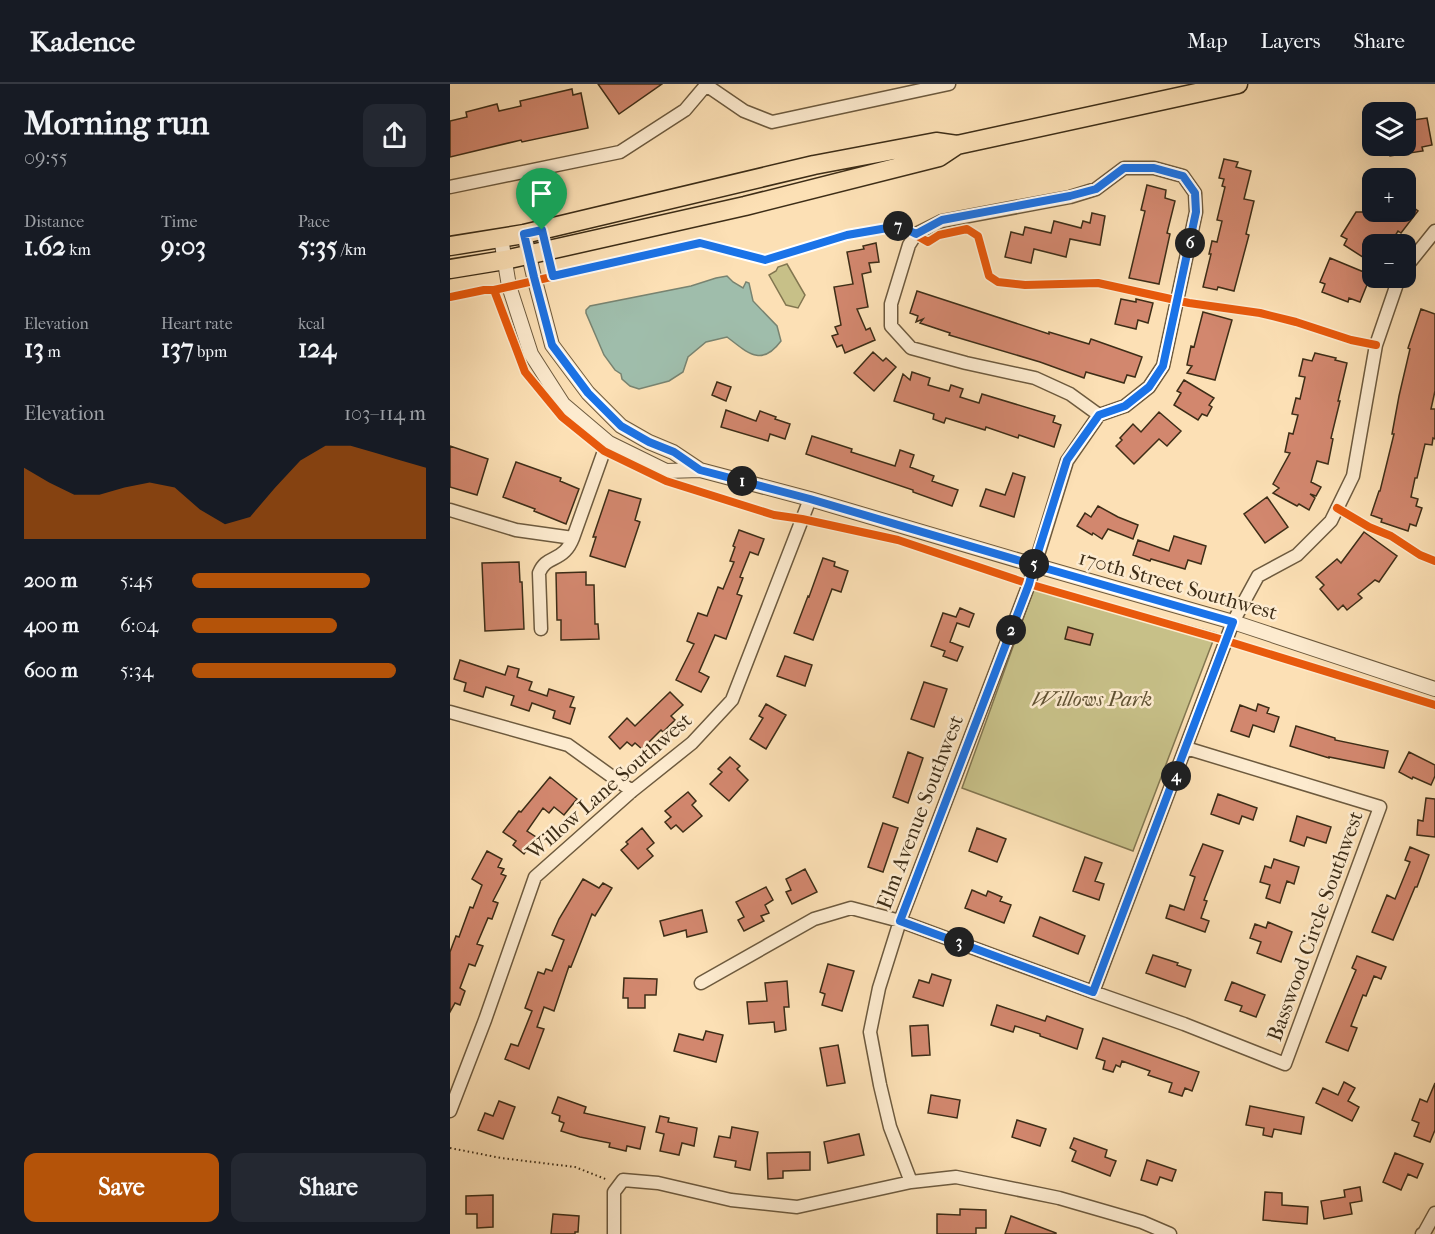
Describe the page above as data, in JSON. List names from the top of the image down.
{
  "streets": {
    "street": [
      "170th Street Southwest",
      "Willow Lane Southwest",
      "Elm Avenue Southwest",
      "Basswood Circle Southwest"
    ]
  },
  "crossings": [
    ["170th Street Southwest", "Willow Lane Southwest"],
    ["170th Street Southwest", "Elm Avenue Southwest"],
    ["Elm Avenue Southwest", "Basswood Circle Southwest"]
  ],
  "parks": ["Willows Park"],
  "page": {
    "header": "Kadence",
    "nav": ["Map", "Layers", "Share"],
    "heading": ["Morning run", "09:55"],
    "map_buttons": ["+", "−"],
    "stats": [
      ["Distance", "1.62 km"],
      ["Time", "9:03"],
      ["Pace", "5:35 /km"],
      ["Elevation", "13 m"],
      ["Heart rate", "137 bpm"],
      ["kcal", "124"]
    ],
    "pins": [
      "7",
      "6",
      "1",
      "5",
      "2",
      "4",
      "3"
    ],
    "chart": ["Elevation", "103–114 m"],
    "list": [
      {
        "name": "200 m",
        "note": "5:45"
      },
      {
        "name": "400 m",
        "note": "6:04"
      },
      {
        "name": "600 m",
        "note": "5:34"
      }
    ],
    "buttons": ["Save", "Share"]
  }
}
